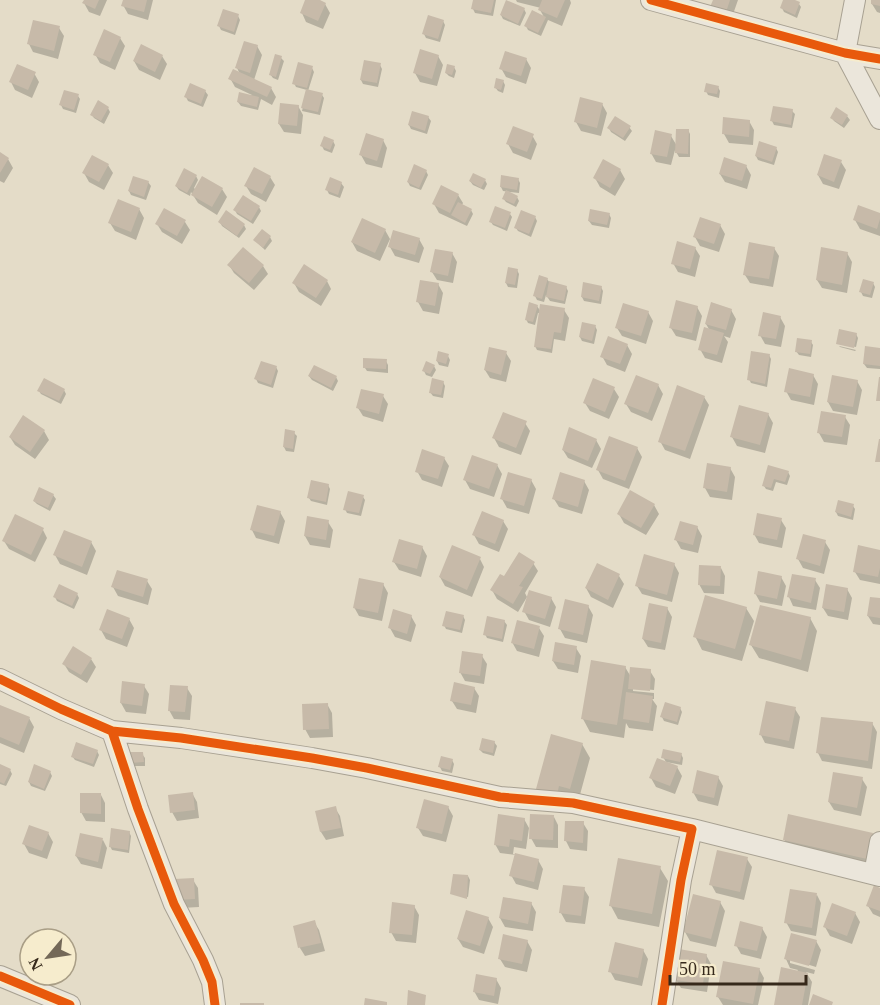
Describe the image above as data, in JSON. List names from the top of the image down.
{
  "scale_bar": "50 m",
  "north": "bottom left"
}
